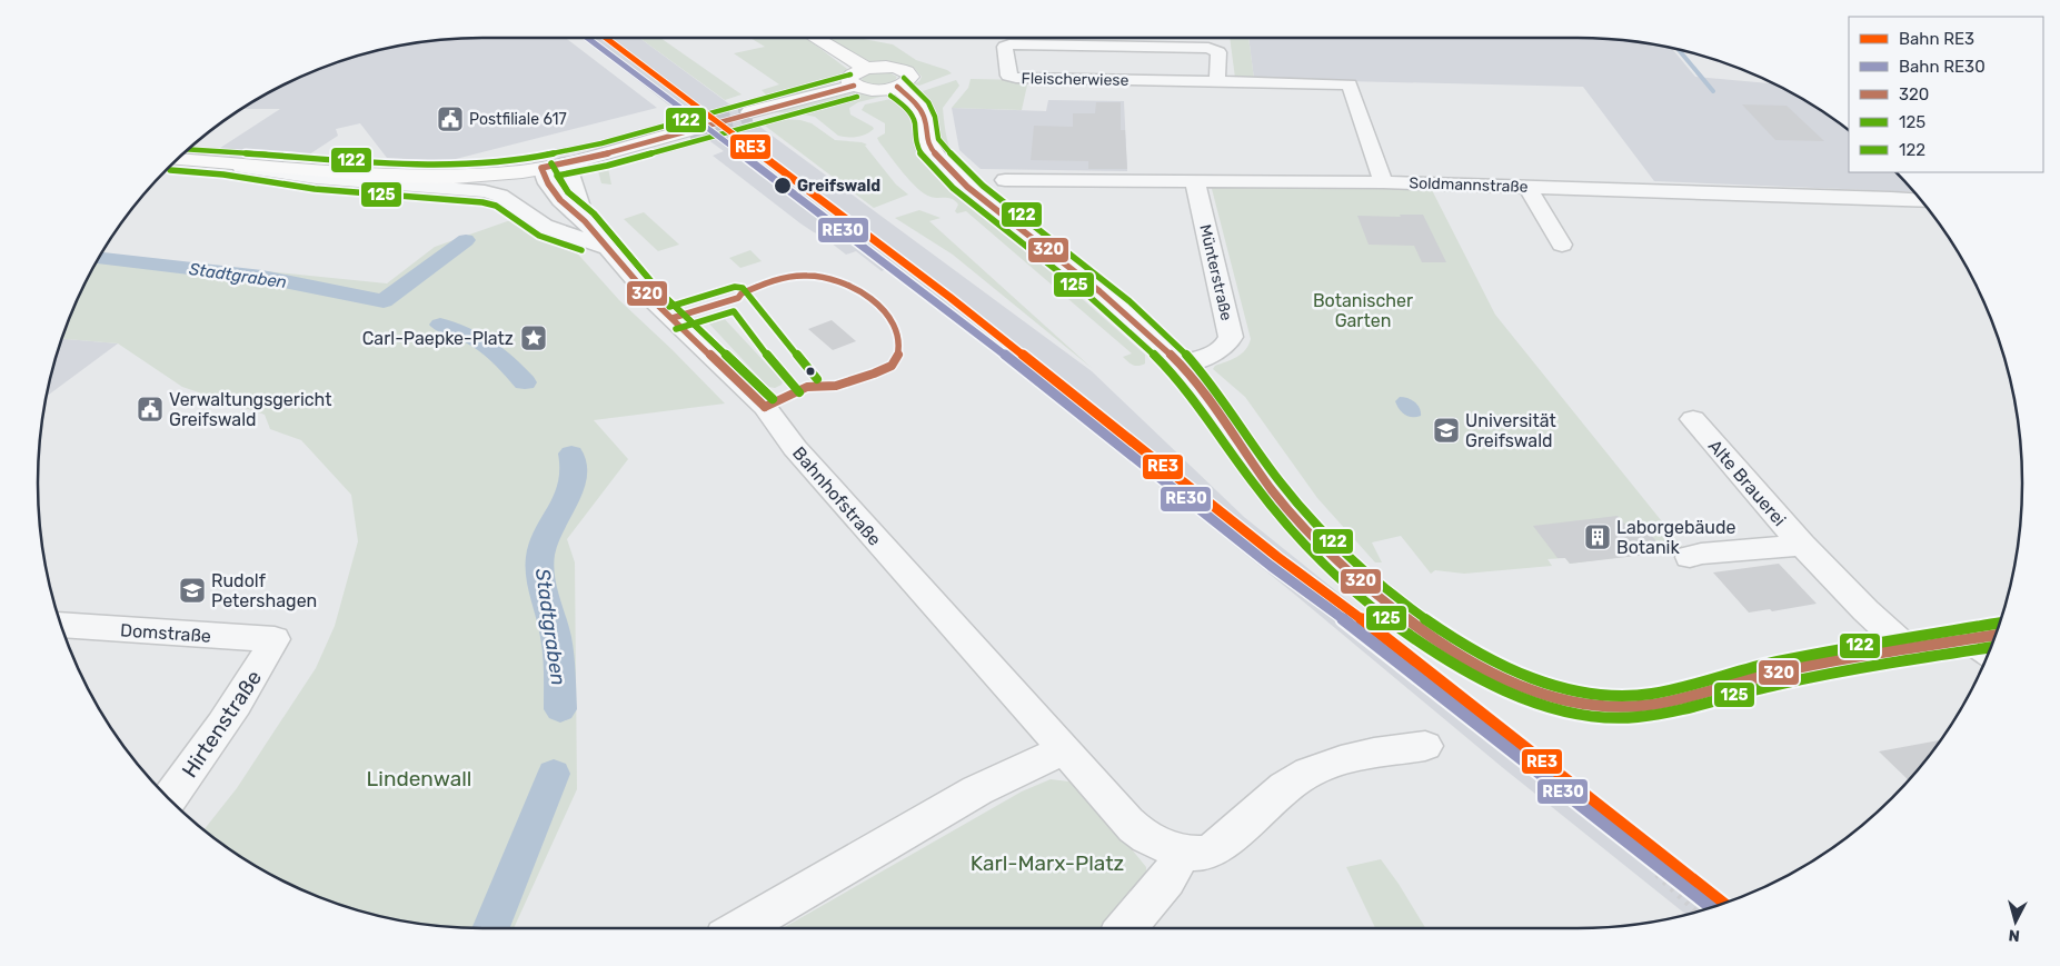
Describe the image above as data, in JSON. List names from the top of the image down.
{
  "streets": {
    "main road": ["Bahnhofstraße"],
    "street": [
      "Fleischerwiese",
      "Soldmannstraße",
      "Münterstraße",
      "Alte Brauerei",
      "Domstraße",
      "Hirtenstraße"
    ]
  },
  "crossings": [
    ["Fleischerwiese", "Soldmannstraße"],
    ["Soldmannstraße", "Münterstraße"],
    ["Domstraße", "Hirtenstraße"]
  ],
  "water": ["Stadtgraben"],
  "parks": ["Botanischer Garten", "Lindenwall", "Karl-Marx-Platz"],
  "places": {
    "public building": ["Postfiliale 617", "Verwaltungsgericht Greifswald"],
    "other": ["Greifswald"],
    "place": ["Carl-Paepke-Platz"],
    "school or university": ["Universität Greifswald", "Rudolf Petershagen"],
    "building": ["Laborgebäude Botanik"]
  },
  "lines": [
    "rail line RE3",
    "rail line RE30",
    "transit line 122",
    "transit line 320",
    "transit line 125"
  ],
  "legend": [
    "Bahn RE3",
    "Bahn RE30",
    "320",
    "125",
    "122"
  ],
  "north": "bottom"
}
